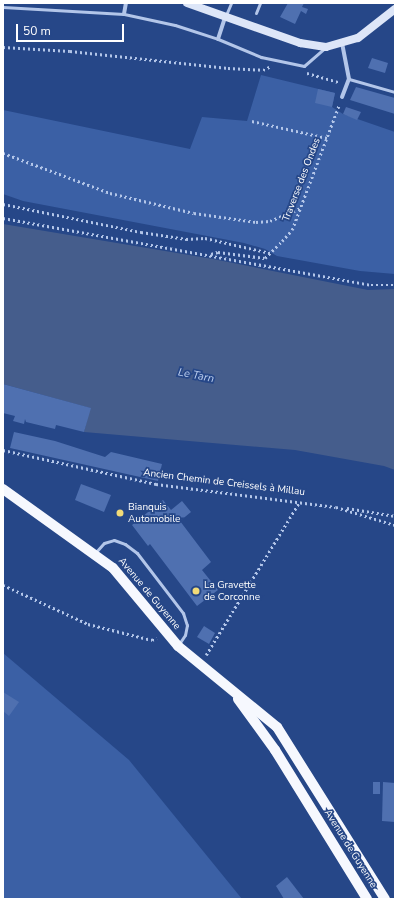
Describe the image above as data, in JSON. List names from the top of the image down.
{
  "streets": {
    "main road": ["Avenue de Guyenne"],
    "path": ["Traverse des Ondes", "Ancien Chemin de Creissels à Millau"]
  },
  "water": ["Le Tarn"],
  "places": ["Bianquis Automobile", "La Gravette de Corconne"],
  "scale_bar": "50 m"
}
